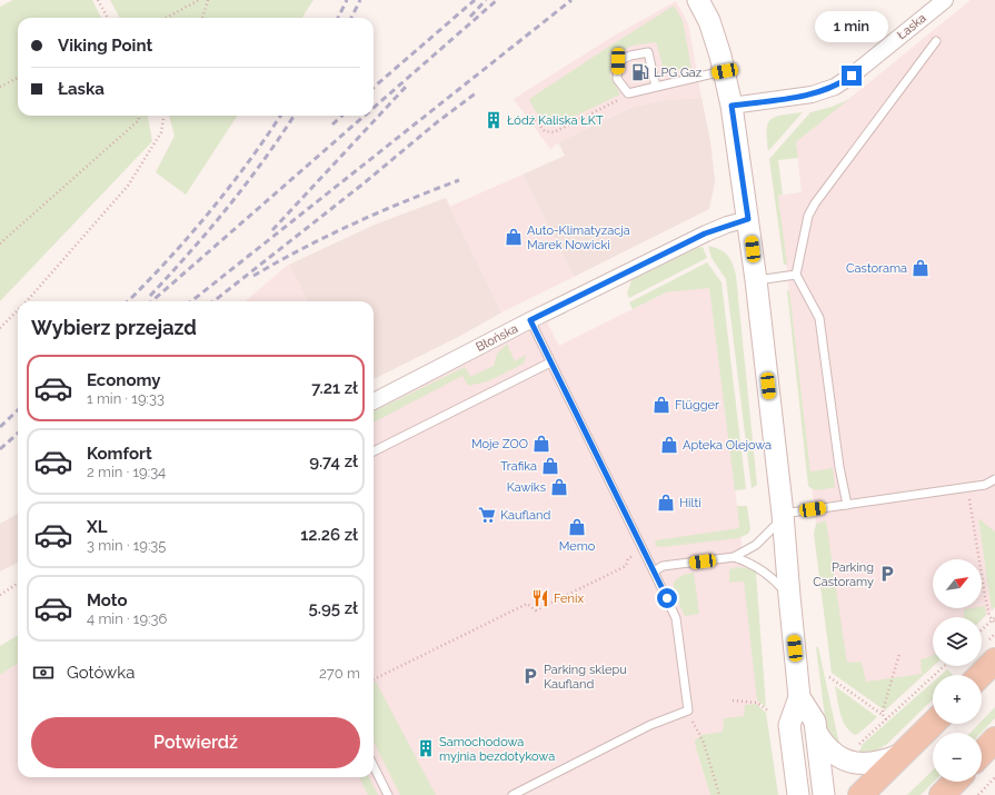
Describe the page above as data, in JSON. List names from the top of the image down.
{
  "streets": {
    "street": ["Łaska", "Błońska"]
  },
  "places": {
    "fuel station": ["LPG Gaz"],
    "building": ["Łódź Kaliska ŁKT", "Samochodowa myjnia bezdotykowa"],
    "shop": [
      "Auto-Klimatyzacja Marek Nowicki",
      "Castorama",
      "Flügger",
      "Moje ZOO",
      "Apteka Olejowa",
      "Trafika",
      "Kawiks",
      "Hilti",
      "Memo"
    ],
    "supermarket": ["Kaufland"],
    "parking": ["Parking Castoramy", "Parking sklepu Kaufland"],
    "restaurant": ["Fenix"]
  },
  "north": "top right",
  "page": {
    "bubble": "1 min",
    "banner": ["Viking Point", "Łaska"],
    "heading": "Wybierz przejazd",
    "list": [
      {
        "name": "Economy",
        "note": "1 min · 19:33",
        "value": "7.21 zł"
      },
      {
        "name": "Komfort",
        "note": "2 min · 19:34",
        "value": "9.74 zł"
      },
      {
        "name": "XL",
        "note": "3 min · 19:35",
        "value": "12.26 zł"
      },
      {
        "name": "Moto",
        "note": "4 min · 19:36",
        "value": "5.95 zł"
      }
    ],
    "map_buttons": ["+", "−"],
    "pay": ["Gotówka", "270 m"],
    "buttons": "Potwierdź"
  }
}
